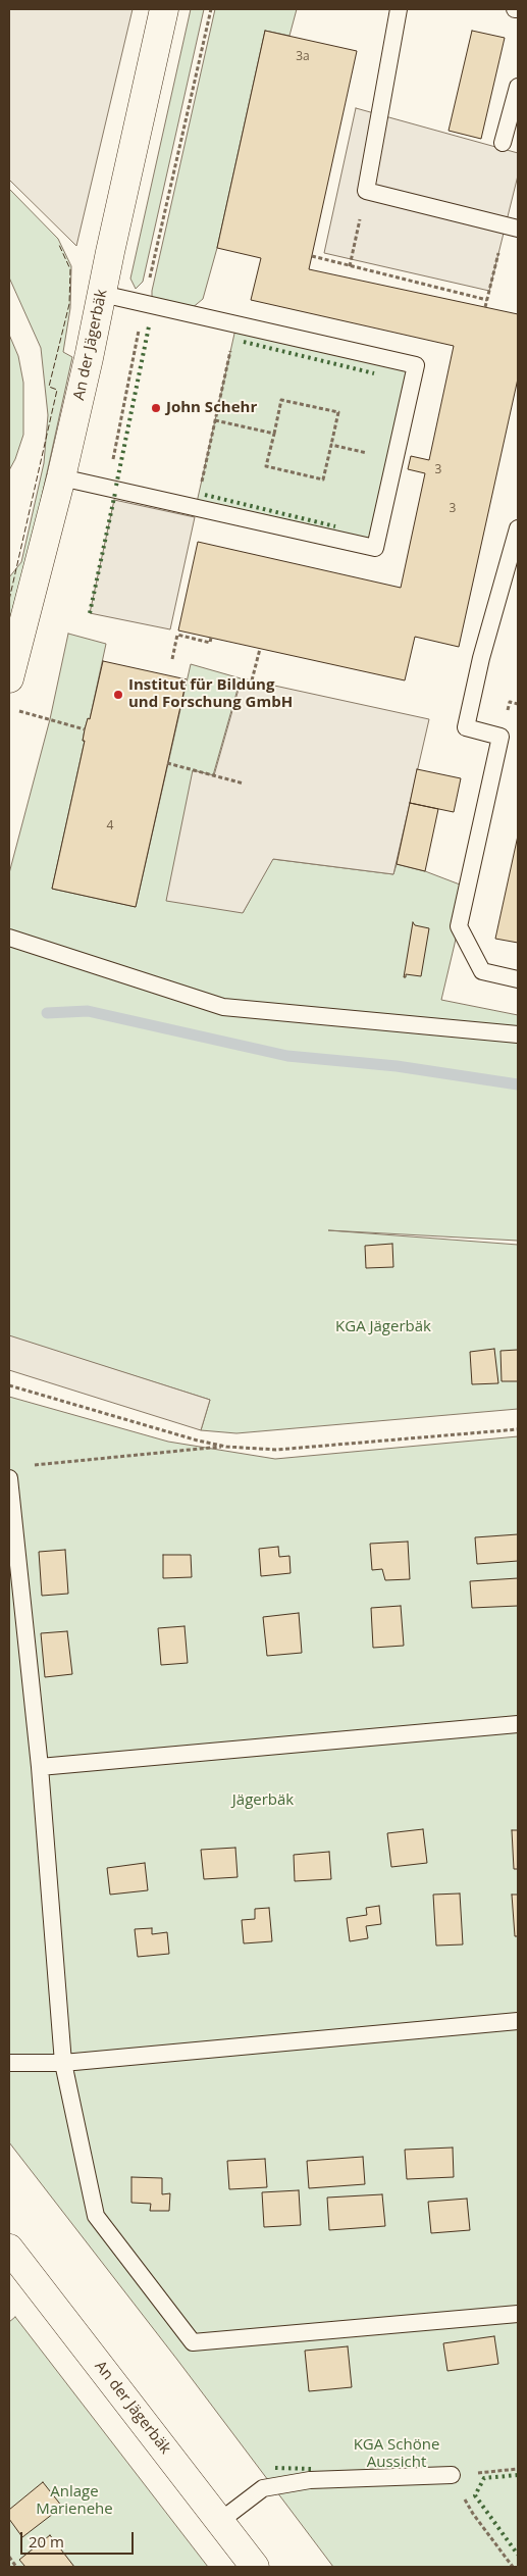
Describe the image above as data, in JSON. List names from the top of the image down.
{
  "streets": {
    "street": ["An der Jägerbäk"]
  },
  "parks": [
    "KGA Jägerbäk",
    "Jägerbäk",
    "KGA Schöne Aussicht",
    "Anlage Marienehe"
  ],
  "places": ["John Schehr", "Institut für Bildung und Forschung GmbH"],
  "house_numbers": [
    "3a",
    "3",
    "3",
    "4"
  ],
  "scale_bar": "20 m"
}
